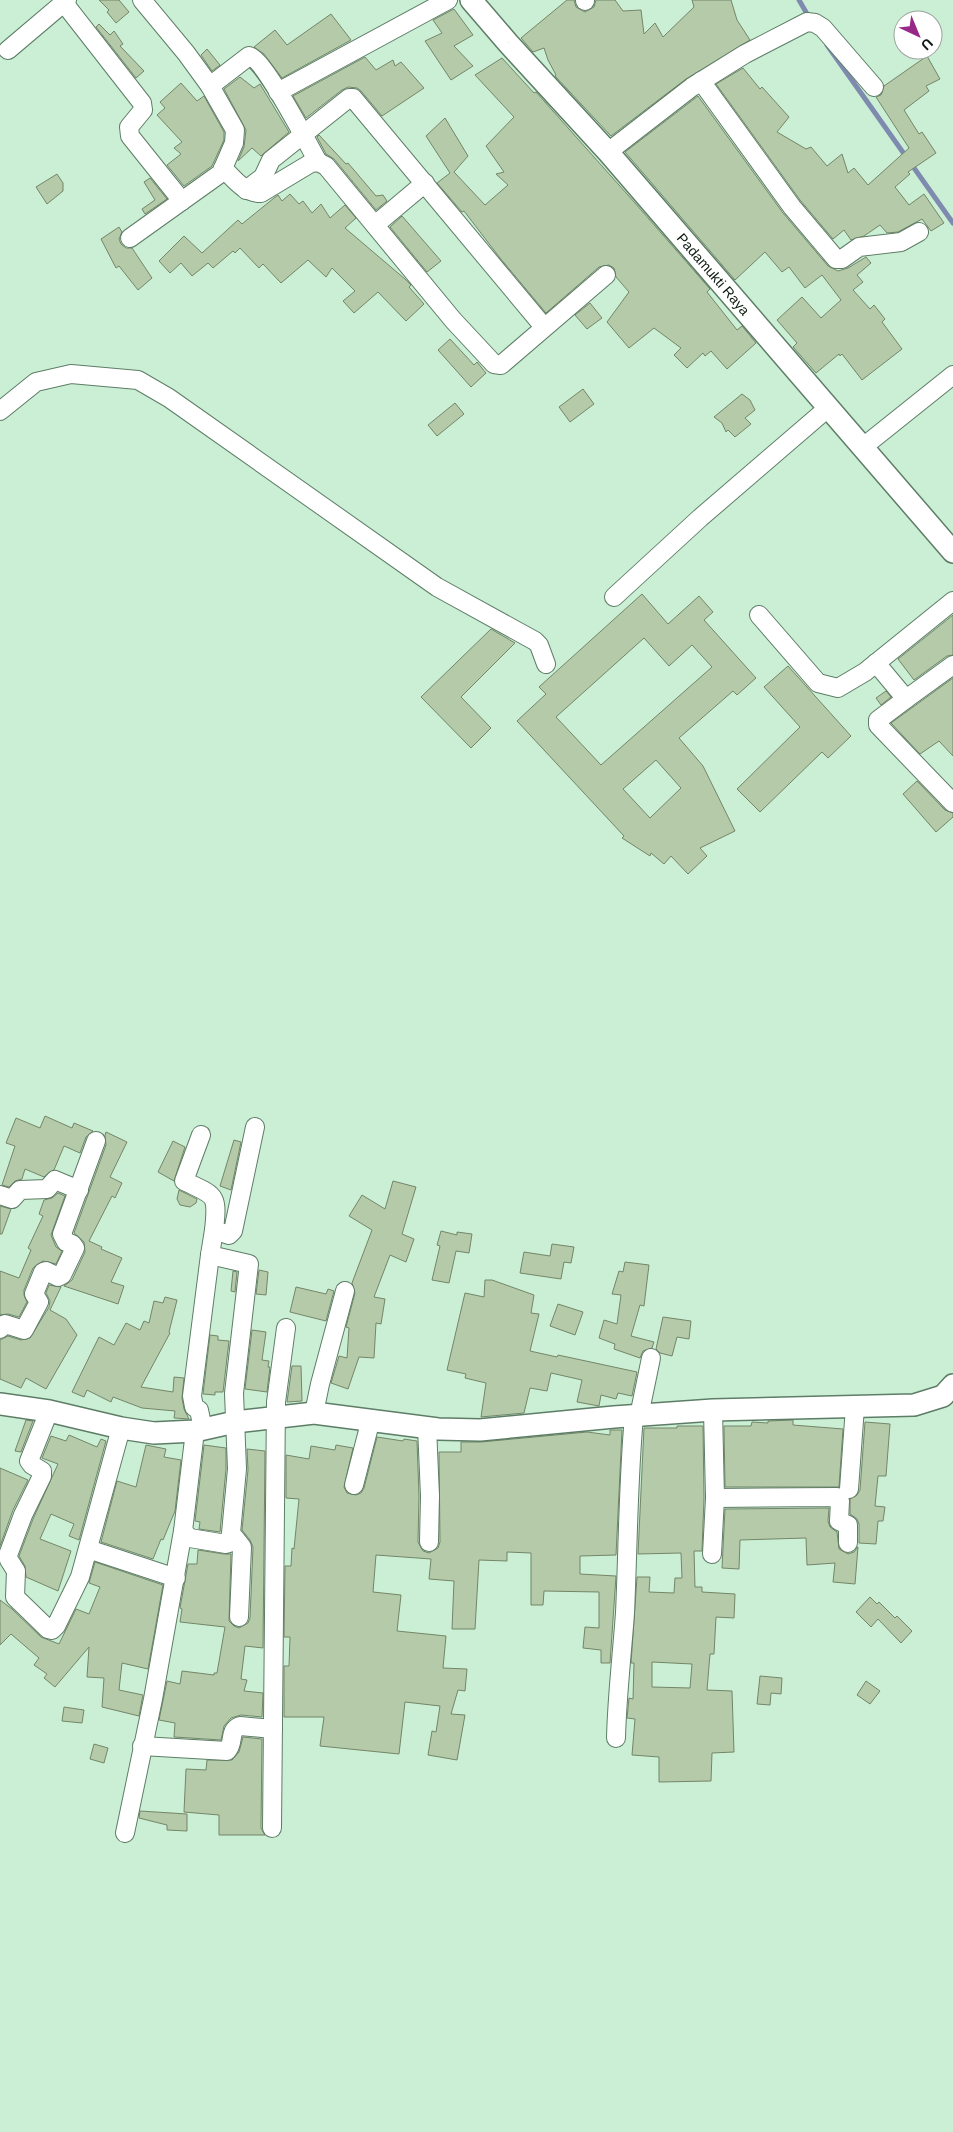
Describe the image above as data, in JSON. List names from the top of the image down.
{
  "streets": {
    "street": ["Padamukti Raya"]
  },
  "north": "bottom right"
}
